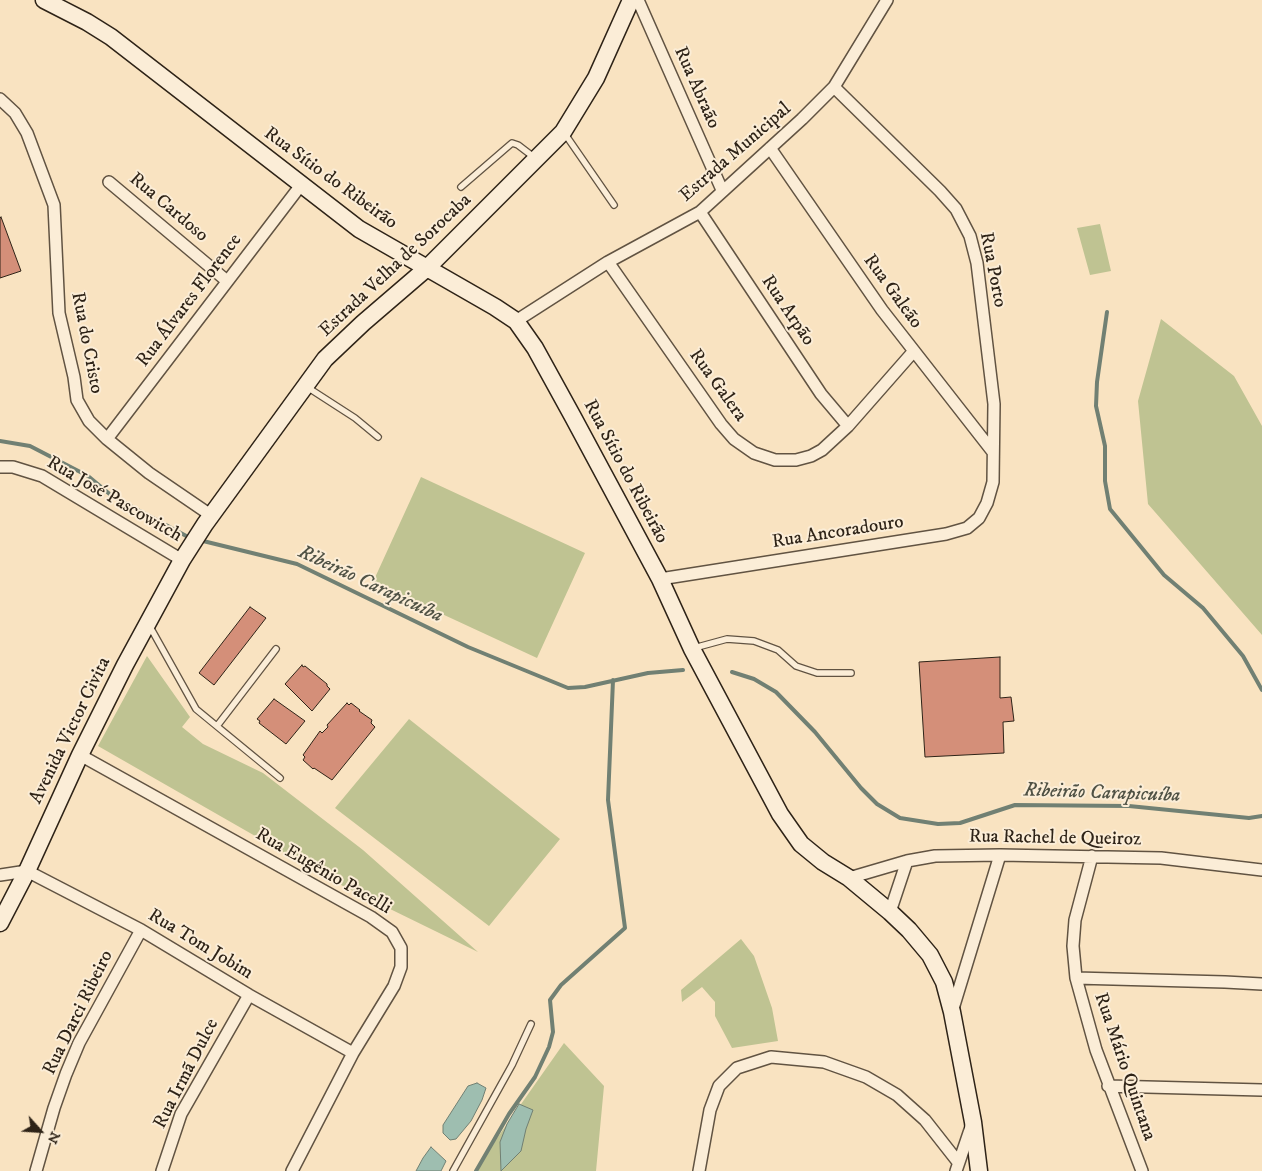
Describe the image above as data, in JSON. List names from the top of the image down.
{
  "streets": {
    "main road": ["Rua Sítio do Ribeirão", "Estrada Velha de Sorocaba", "Avenida Victor Civita"],
    "street": [
      "Rua Abraão",
      "Estrada Municipal",
      "Rua Cardoso",
      "Rua Porto",
      "Rua Galeão",
      "Rua Álvares Florence",
      "Rua Arpão",
      "Rua do Cristo",
      "Rua Galera",
      "Rua José Pascowitch",
      "Rua Ancoradouro",
      "Rua Rachel de Queiroz",
      "Rua Eugênio Pacelli",
      "Rua Tom Jobim",
      "Rua Darci Ribeiro",
      "Rua Mário Quintana",
      "Rua Irmã Dulce"
    ]
  },
  "crossings": [
    ["Rua Abraão", "Estrada Municipal"],
    ["Estrada Municipal", "Rua Sítio do Ribeirão"],
    ["Estrada Municipal", "Rua Porto"],
    ["Estrada Municipal", "Rua Galeão"],
    ["Estrada Municipal", "Rua Arpão"],
    ["Estrada Municipal", "Rua Galera"],
    ["Rua Sítio do Ribeirão", "Estrada Velha de Sorocaba"],
    ["Rua Sítio do Ribeirão", "Rua Álvares Florence"],
    ["Rua Sítio do Ribeirão", "Rua Ancoradouro"],
    ["Rua Sítio do Ribeirão", "Rua Rachel de Queiroz"],
    ["Rua Cardoso", "Rua Álvares Florence"],
    ["Estrada Velha de Sorocaba", "Rua do Cristo"],
    ["Estrada Velha de Sorocaba", "Rua José Pascowitch"],
    ["Estrada Velha de Sorocaba", "Avenida Victor Civita"],
    ["Rua Porto", "Rua Galeão"],
    ["Rua Porto", "Rua Ancoradouro"],
    ["Rua Galeão", "Rua Galera"],
    ["Rua Álvares Florence", "Rua do Cristo"],
    ["Rua Arpão", "Rua Galera"],
    ["Rua José Pascowitch", "Avenida Victor Civita"],
    ["Avenida Victor Civita", "Rua Eugênio Pacelli"],
    ["Avenida Victor Civita", "Rua Tom Jobim"],
    ["Rua Rachel de Queiroz", "Rua Mário Quintana"],
    ["Rua Eugênio Pacelli", "Rua Tom Jobim"],
    ["Rua Tom Jobim", "Rua Darci Ribeiro"],
    ["Rua Tom Jobim", "Rua Irmã Dulce"]
  ],
  "water": ["Ribeirão Carapicuíba"],
  "north": "bottom right"
}
